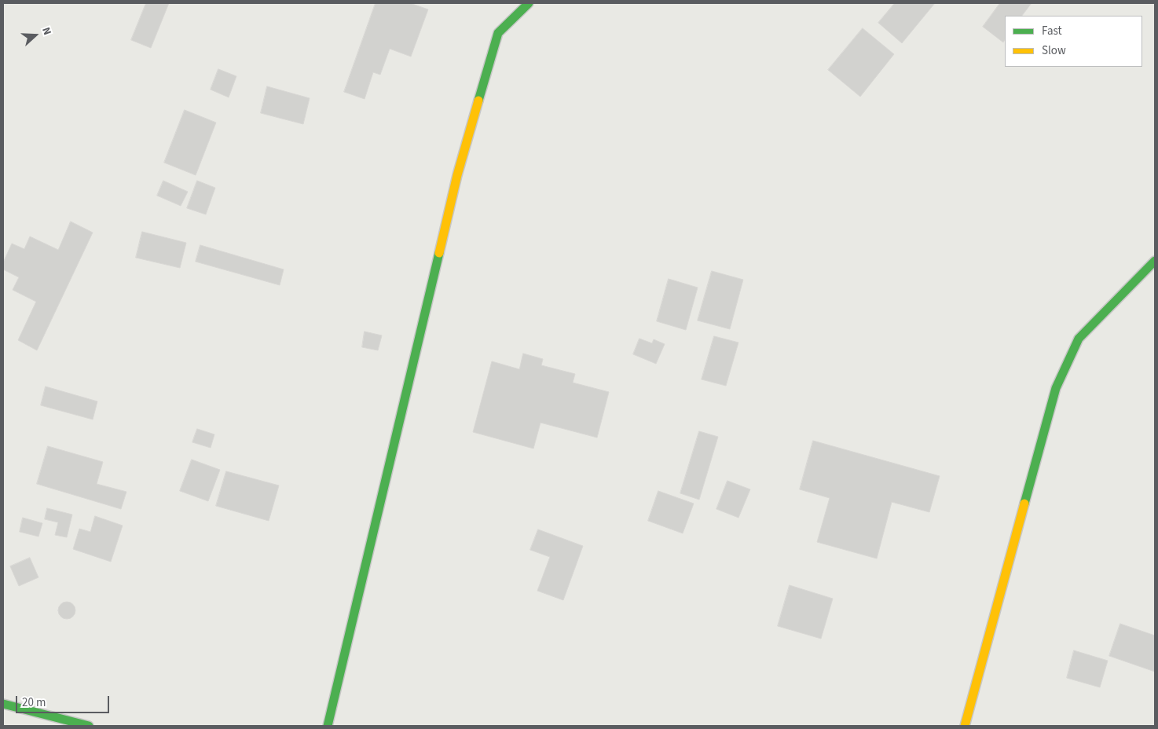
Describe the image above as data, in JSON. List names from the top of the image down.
{
  "legend": ["Fast", "Slow"],
  "scale_bar": "20 m",
  "north": "right"
}
